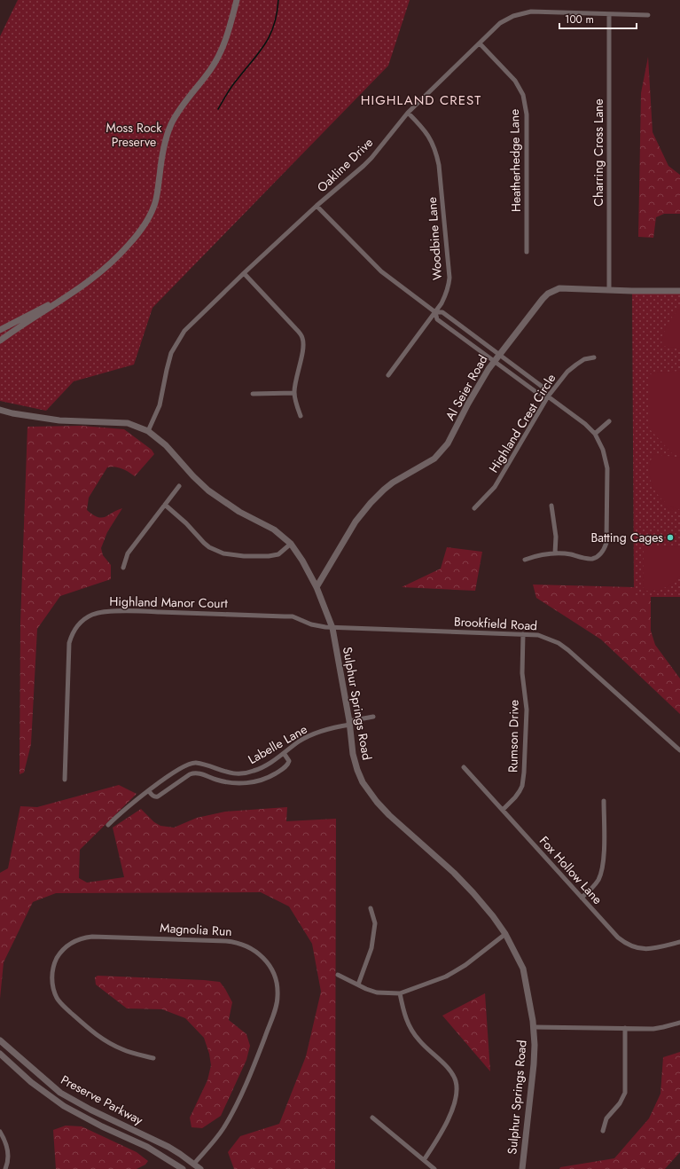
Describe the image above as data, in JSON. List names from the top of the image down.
{
  "streets": {
    "street": [
      "Charring Cross Lane",
      "Heatherhedge Lane",
      "Oakline Drive",
      "Woodbine Lane",
      "Al Seier Road",
      "Highland Crest Circle",
      "Highland Manor Court",
      "Brookfield Road",
      "Sulphur Springs Road",
      "Rumson Drive",
      "Labelle Lane",
      "Fox Hollow Lane",
      "Magnolia Run",
      "Preserve Parkway"
    ]
  },
  "crossings": [
    ["Charring Cross Lane", "Oakline Drive"],
    ["Charring Cross Lane", "Al Seier Road"],
    ["Heatherhedge Lane", "Oakline Drive"],
    ["Oakline Drive", "Woodbine Lane"],
    ["Oakline Drive", "Sulphur Springs Road"],
    ["Al Seier Road", "Sulphur Springs Road"],
    ["Highland Manor Court", "Brookfield Road"],
    ["Highland Manor Court", "Sulphur Springs Road"],
    ["Brookfield Road", "Sulphur Springs Road"],
    ["Brookfield Road", "Rumson Drive"],
    ["Sulphur Springs Road", "Labelle Lane"],
    ["Rumson Drive", "Fox Hollow Lane"],
    ["Magnolia Run", "Preserve Parkway"]
  ],
  "districts": ["HIGHLAND CREST"],
  "parks": ["Moss Rock Preserve"],
  "places": ["Batting Cages"],
  "scale_bar": "100 m"
}
